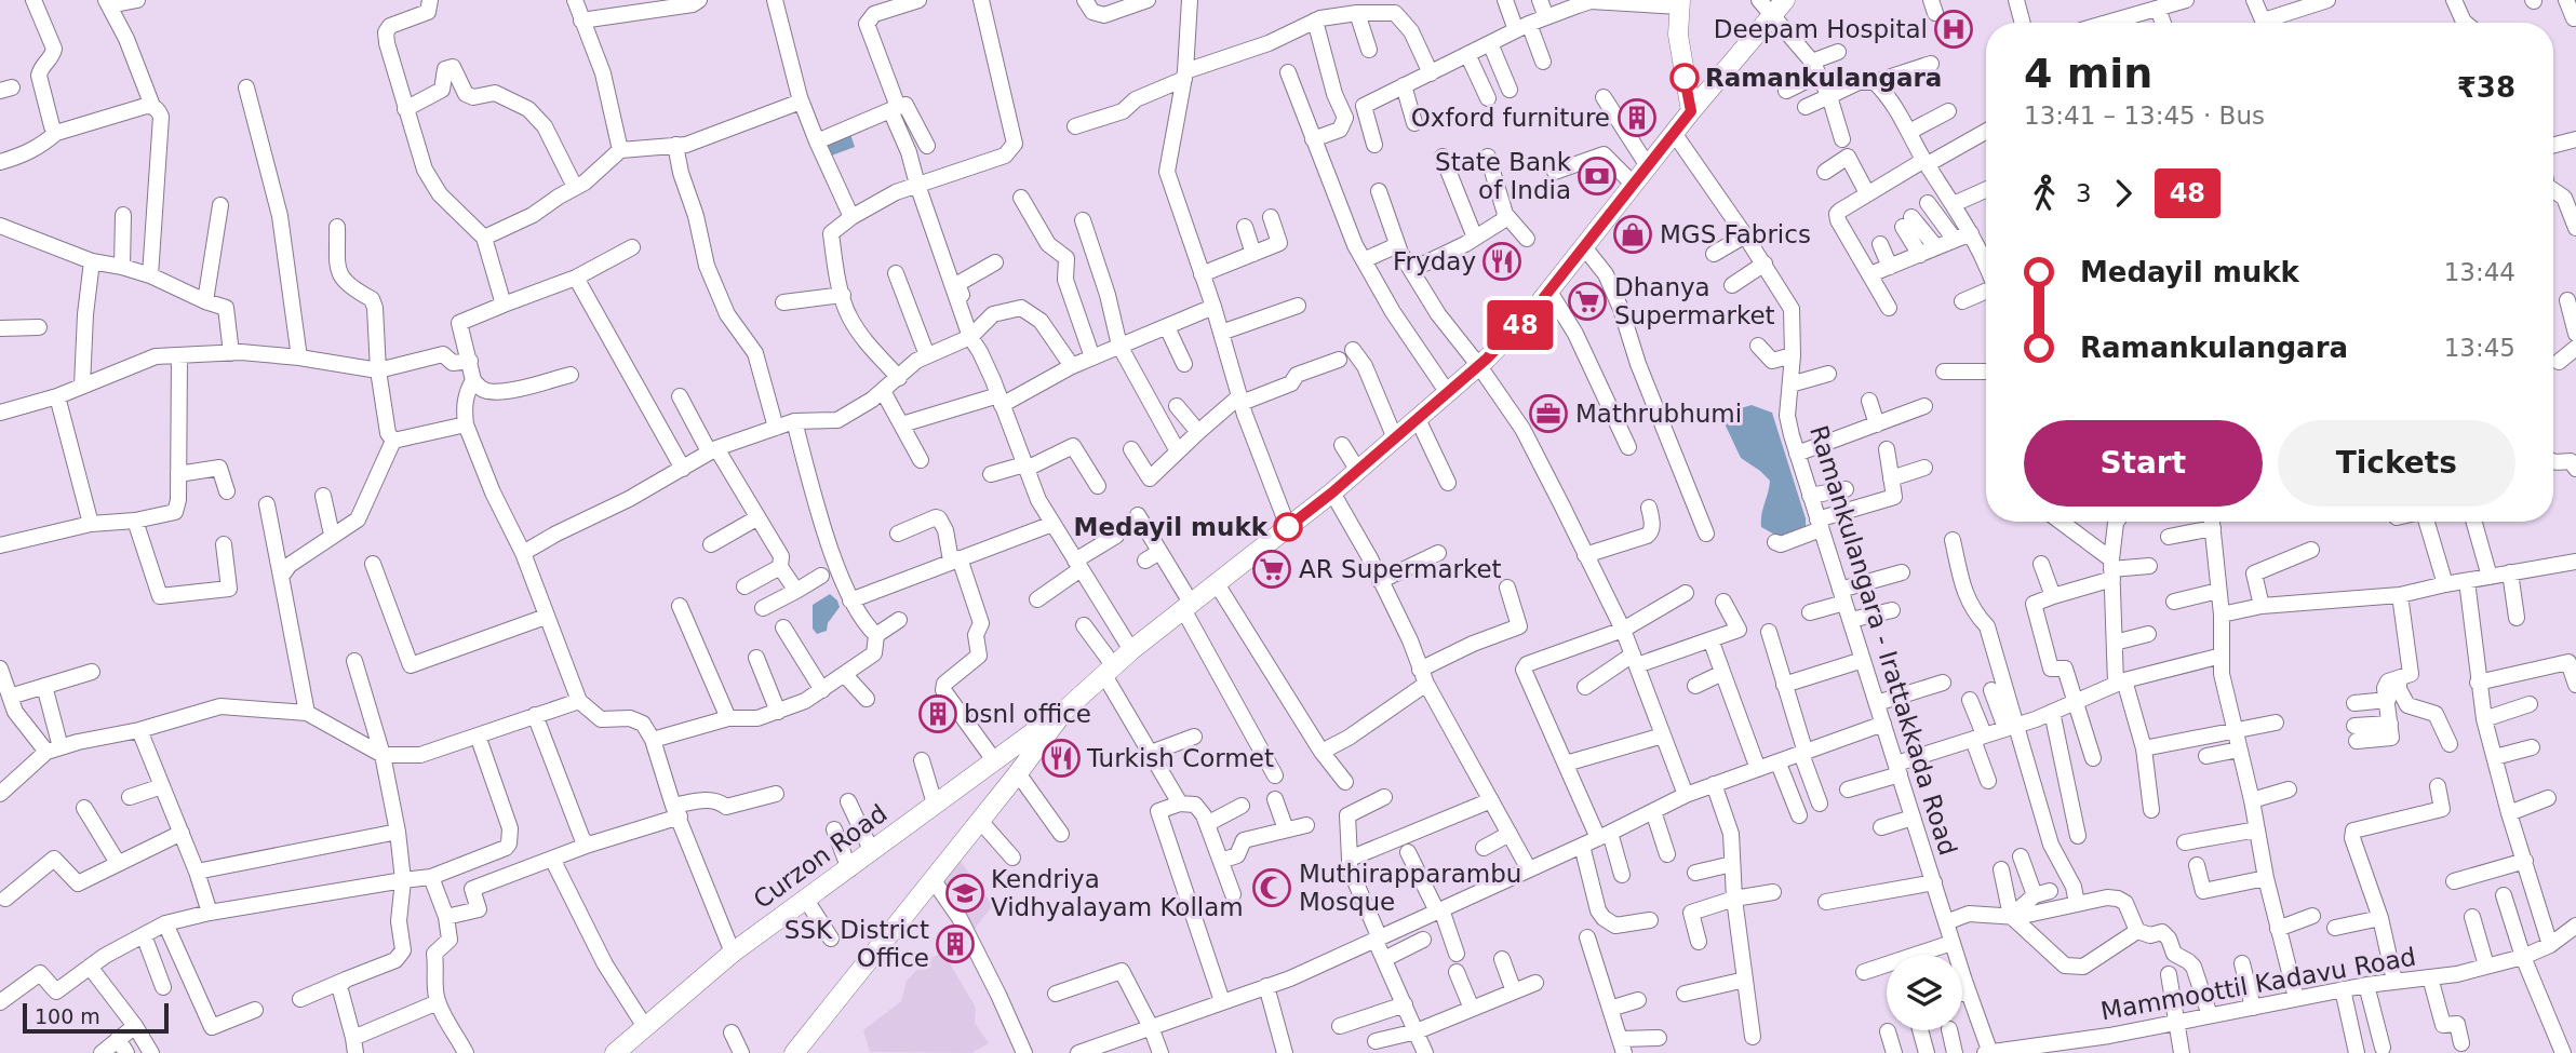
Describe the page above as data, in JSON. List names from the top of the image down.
{
  "streets": {
    "main road": ["Curzon Road"],
    "street": ["Ramankulangara - Irattakkada Road", "Mammoottil Kadavu Road"]
  },
  "crossings": [
    ["Ramankulangara - Irattakkada Road", "Mammoottil Kadavu Road"]
  ],
  "places": {
    "hospital": ["Deepam Hospital"],
    "other": ["Ramankulangara", "Medayil mukk"],
    "building": ["Oxford furniture", "bsnl office", "SSK District Office"],
    "bank": ["State Bank of India"],
    "shop": ["MGS Fabrics"],
    "restaurant": ["Fryday", "Turkish Cormet"],
    "supermarket": ["Dhanya Supermarket", "AR Supermarket"],
    "office": ["Mathrubhumi"],
    "mosque": ["Muthirapparambu Mosque"],
    "school or university": ["Kendriya Vidhyalayam Kollam"]
  },
  "lines": ["bus line 48"],
  "scale_bar": "100 m",
  "page": {
    "on_map": "48",
    "heading": ["4 min", "13:41 – 13:45 · Bus", "₹38"],
    "legs": ["3", "48"],
    "list": [
      {
        "name": "Medayil mukk",
        "value": "13:44"
      },
      {
        "name": "Ramankulangara",
        "value": "13:45"
      }
    ],
    "buttons": ["Start", "Tickets"],
    "scale": "100 m"
  }
}
